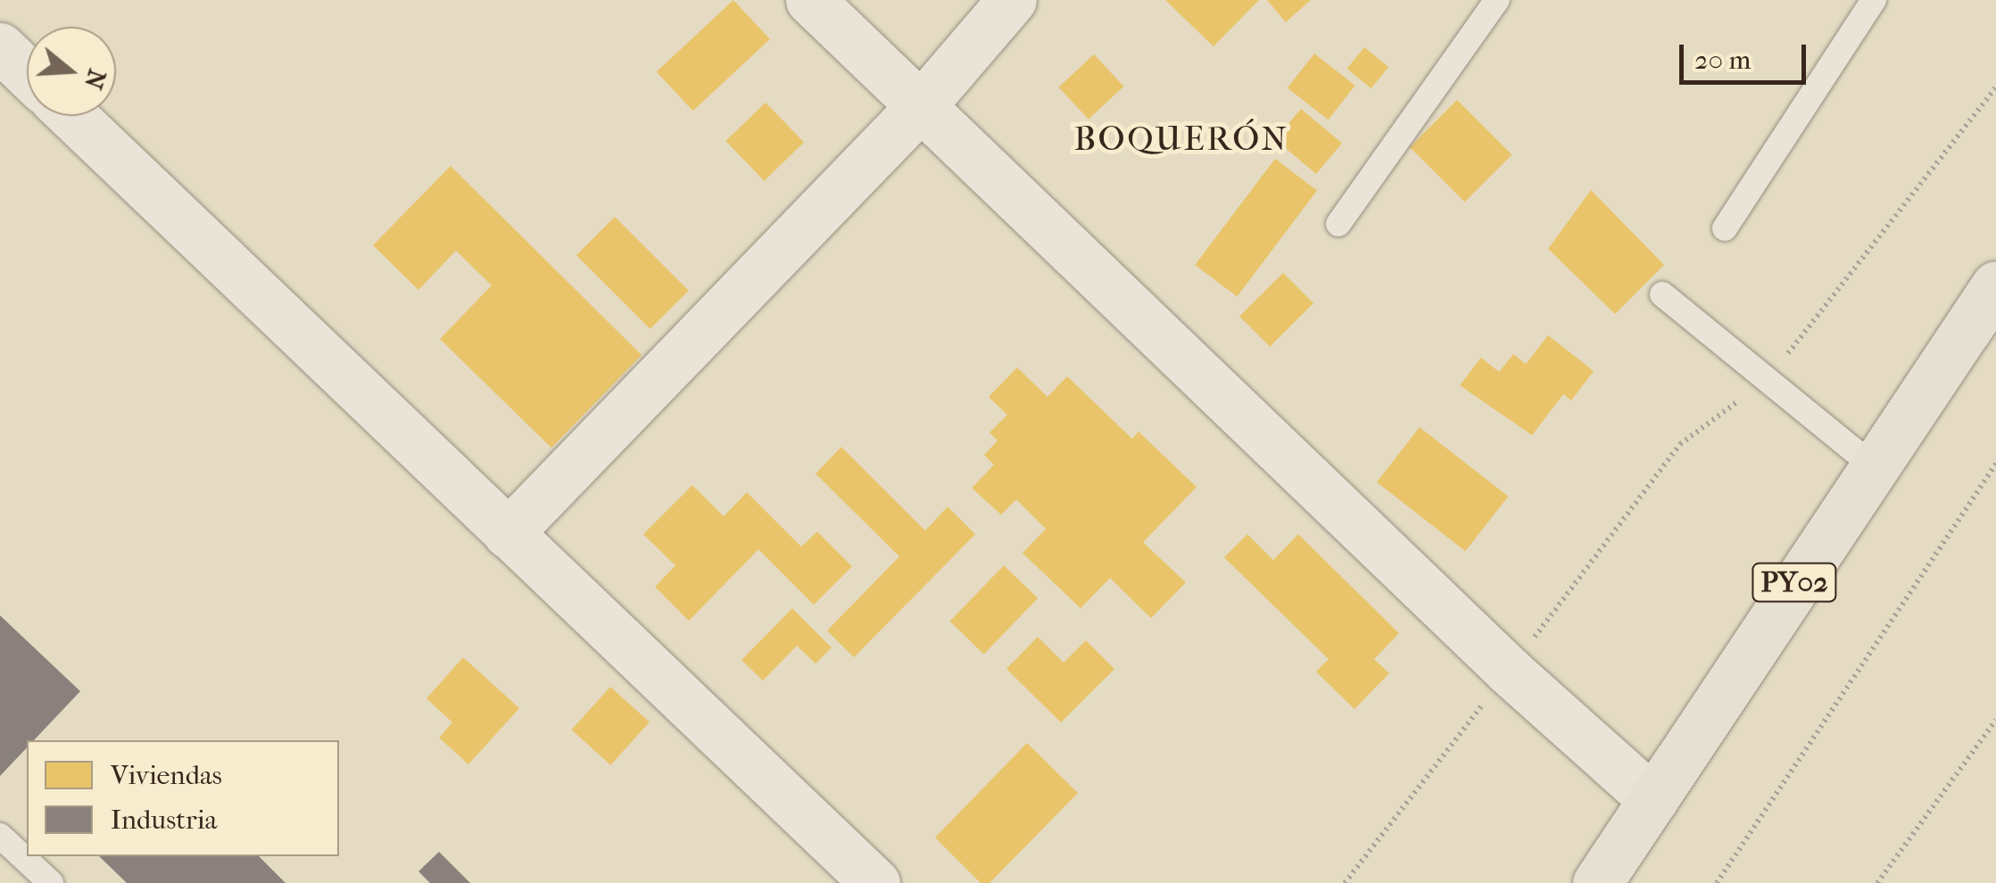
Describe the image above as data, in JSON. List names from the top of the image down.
{
  "streets": {
    "main road": ["PY02"]
  },
  "districts": ["BOQUERÓN"],
  "legend": ["Viviendas", "Industria"],
  "scale_bar": "20 m",
  "north": "right"
}
